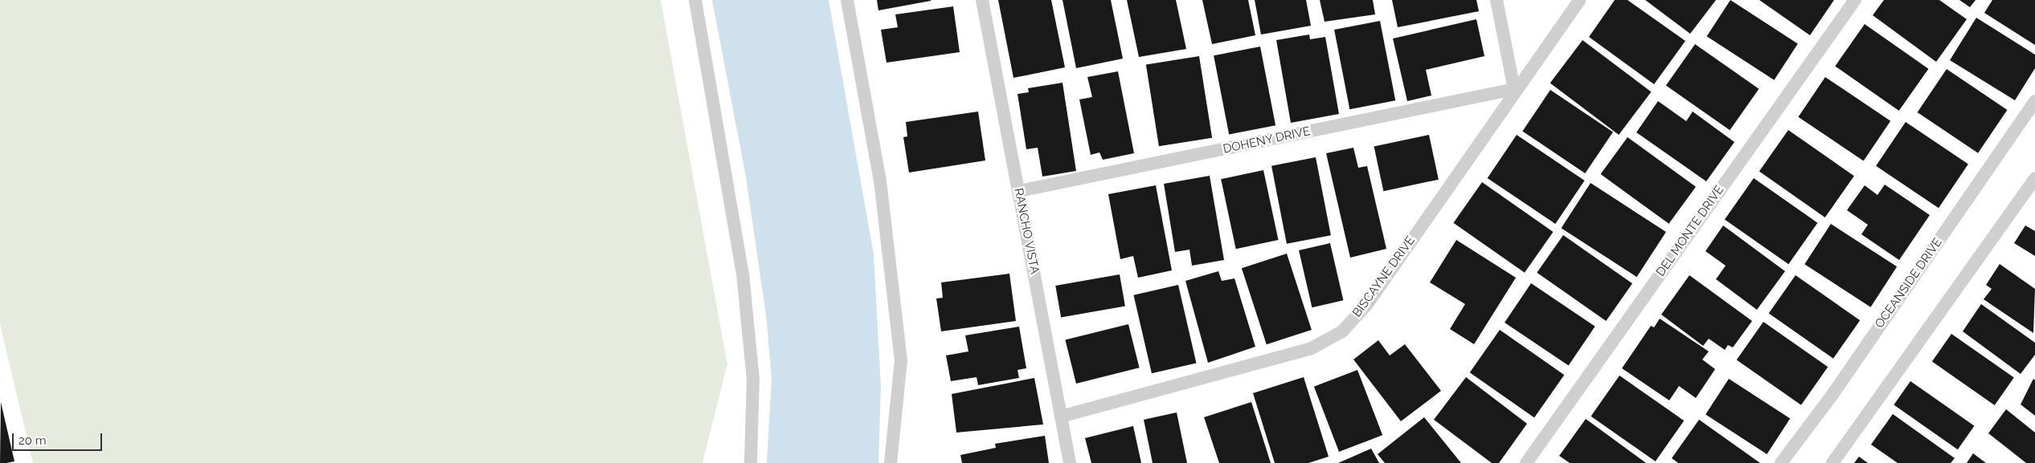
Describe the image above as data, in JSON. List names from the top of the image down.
{
  "streets": {
    "lane": [
      "DOHENY DRIVE",
      "RANCHO VISTA",
      "DEL MONTE DRIVE",
      "BISCAYNE DRIVE",
      "OCEANSIDE DRIVE"
    ]
  },
  "crossings": [
    ["DOHENY DRIVE", "RANCHO VISTA"],
    ["DOHENY DRIVE", "BISCAYNE DRIVE"],
    ["RANCHO VISTA", "BISCAYNE DRIVE"]
  ],
  "scale_bar": "20 m"
}
